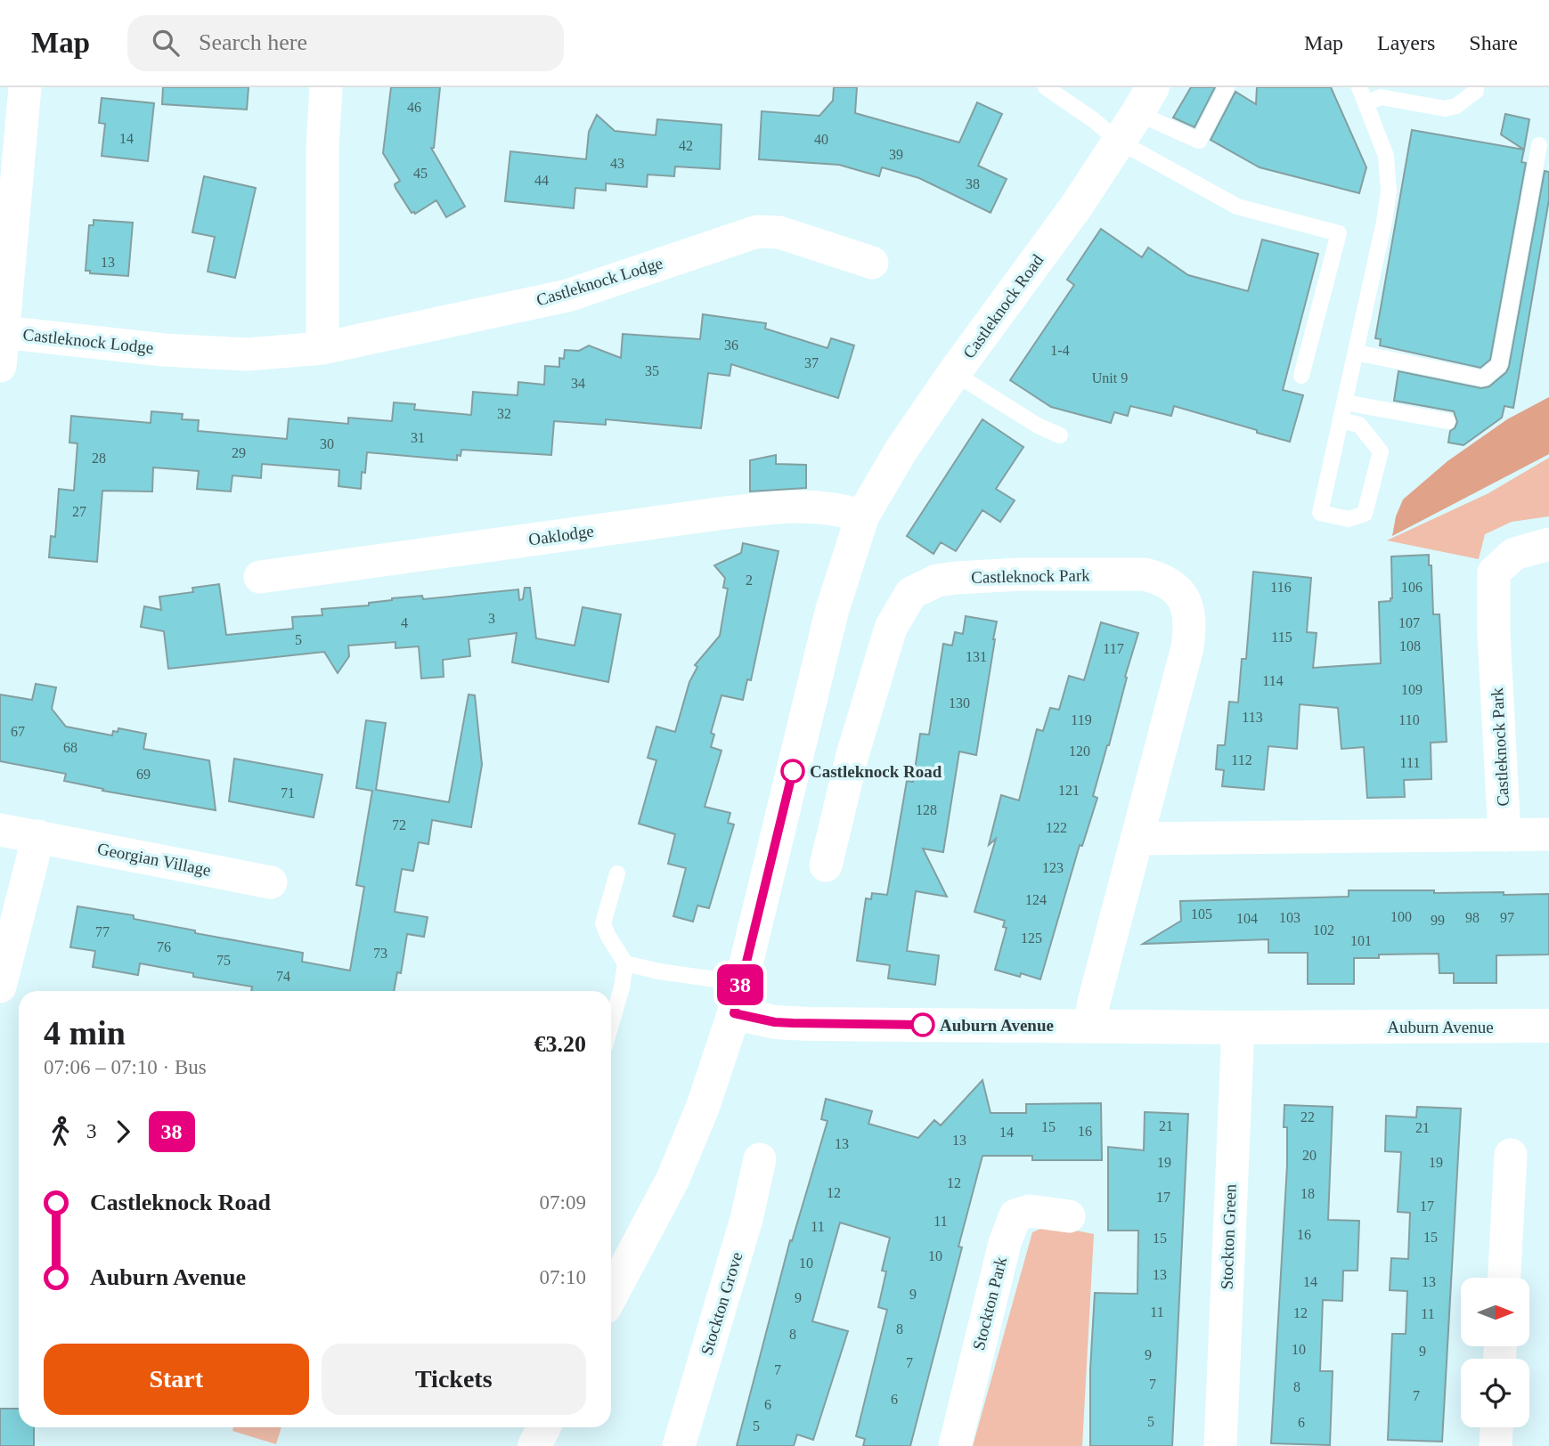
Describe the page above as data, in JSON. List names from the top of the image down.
{
  "streets": {
    "main road": ["Castleknock Road", "Auburn Avenue"],
    "street": [
      "Castleknock Lodge",
      "Oaklodge",
      "Castleknock Park",
      "Georgian Village",
      "Stockton Green",
      "Stockton Grove",
      "Stockton Park"
    ]
  },
  "crossings": [
    ["Castleknock Road", "Oaklodge"],
    ["Castleknock Road", "Auburn Avenue"],
    ["Castleknock Park", "Auburn Avenue"],
    ["Auburn Avenue", "Stockton Green"]
  ],
  "places": ["Castleknock Road", "Auburn Avenue"],
  "lines": ["bus line 38"],
  "house_numbers": [
    "46",
    "14",
    "40",
    "42",
    "39",
    "43",
    "45",
    "44",
    "38",
    "13",
    "36",
    "1-4",
    "37",
    "35",
    "Unit 9",
    "34",
    "32",
    "31",
    "30",
    "29",
    "28",
    "27",
    "2",
    "116",
    "106",
    "3",
    "4",
    "107",
    "115",
    "5",
    "108",
    "117",
    "131",
    "114",
    "109",
    "130",
    "113",
    "119",
    "110",
    "67",
    "68",
    "120",
    "112",
    "111",
    "69",
    "121",
    "71",
    "128",
    "72",
    "122",
    "123",
    "124",
    "105",
    "100",
    "103",
    "98",
    "97",
    "104",
    "99",
    "102",
    "77",
    "125",
    "101",
    "76",
    "73",
    "75",
    "74",
    "22",
    "21",
    "15",
    "21",
    "16",
    "14",
    "13",
    "13",
    "20",
    "19",
    "19",
    "12",
    "12",
    "18",
    "17",
    "17",
    "11",
    "11",
    "16",
    "15",
    "15",
    "10",
    "10",
    "13",
    "14",
    "13",
    "9",
    "9",
    "11",
    "12",
    "11",
    "8",
    "8",
    "10",
    "9",
    "9",
    "7",
    "7",
    "7",
    "8",
    "7",
    "6",
    "6",
    "5",
    "6",
    "5"
  ],
  "north": "right",
  "page": {
    "header": "Map",
    "search": "Search here",
    "nav": ["Map", "Layers", "Share"],
    "on_map": "38",
    "heading": ["4 min", "07:06 – 07:10 · Bus", "€3.20"],
    "legs": ["3", "38"],
    "list": [
      {
        "name": "Castleknock Road",
        "value": "07:09"
      },
      {
        "name": "Auburn Avenue",
        "value": "07:10"
      }
    ],
    "buttons": ["Start", "Tickets"]
  }
}
